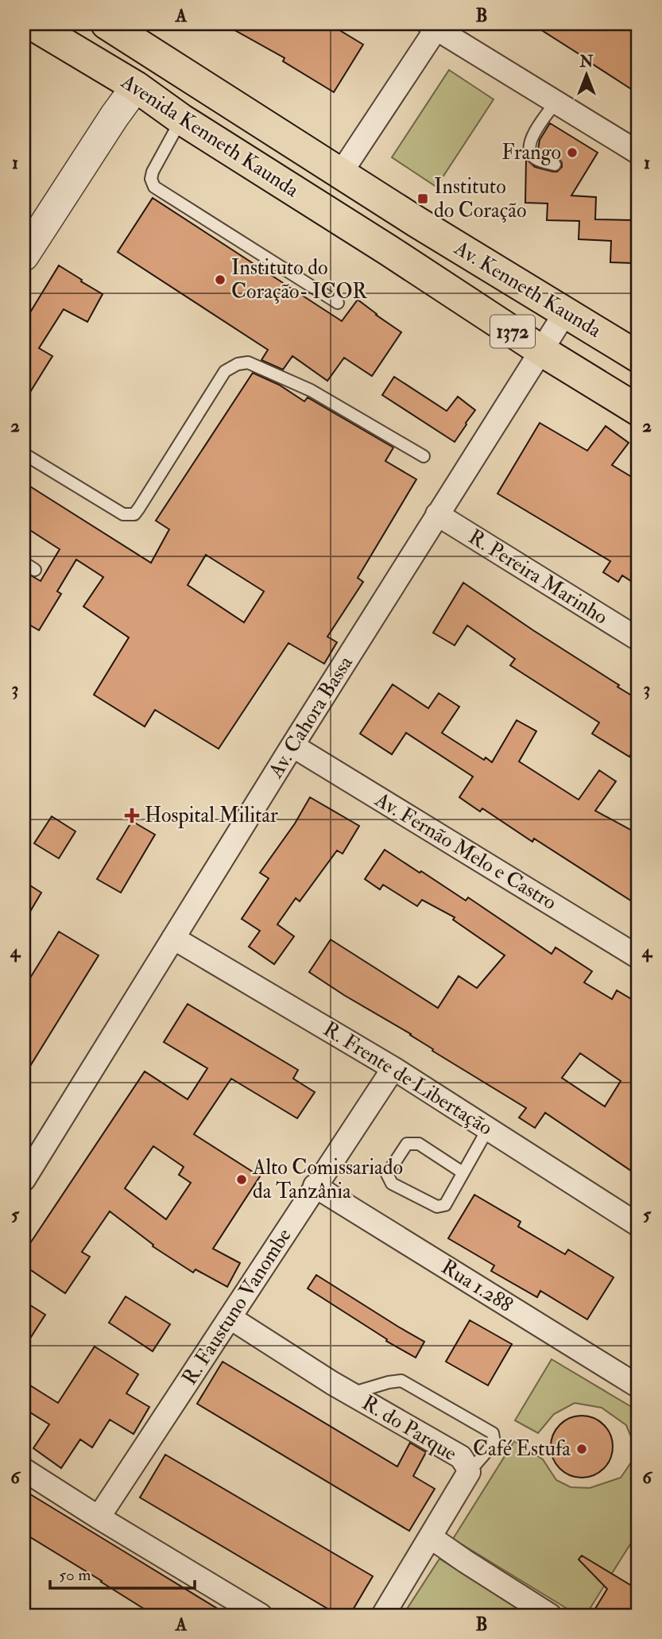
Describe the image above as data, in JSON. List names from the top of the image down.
{
  "streets": {
    "main road": ["Avenida Kenneth Kaunda", "Av. Kenneth Kaunda", "1372"],
    "street": [
      "R. Pereira Marinho",
      "Av. Cahora Bassa",
      "Av. Fernão Melo e Castro",
      "R. Frente de Libertação",
      "Rua 1.288",
      "R. Faustuno Vanombe",
      "R. do Parque"
    ]
  },
  "crossings": [
    ["Avenida Kenneth Kaunda", "Av. Kenneth Kaunda"],
    ["Av. Kenneth Kaunda", "Av. Cahora Bassa"],
    ["R. Pereira Marinho", "Av. Cahora Bassa"],
    ["Av. Cahora Bassa", "Av. Fernão Melo e Castro"],
    ["Av. Cahora Bassa", "R. Frente de Libertação"],
    ["R. Frente de Libertação", "R. Faustuno Vanombe"],
    ["Rua 1.288", "R. Faustuno Vanombe"],
    ["R. Faustuno Vanombe", "R. do Parque"]
  ],
  "places": {
    "other": [
      "Frango",
      "Instituto do Coração- ICOR",
      "Alto Comissariado da Tanzânia",
      "Café Estufa"
    ],
    "transit": ["Instituto do Coração"],
    "health": ["Hospital Militar"]
  },
  "scale_bar": "50 m",
  "north": "top",
  "grid": {
    "columns": ["A", "B"],
    "rows": [
      "1",
      "2",
      "3",
      "4",
      "5",
      "6"
    ]
  }
}
